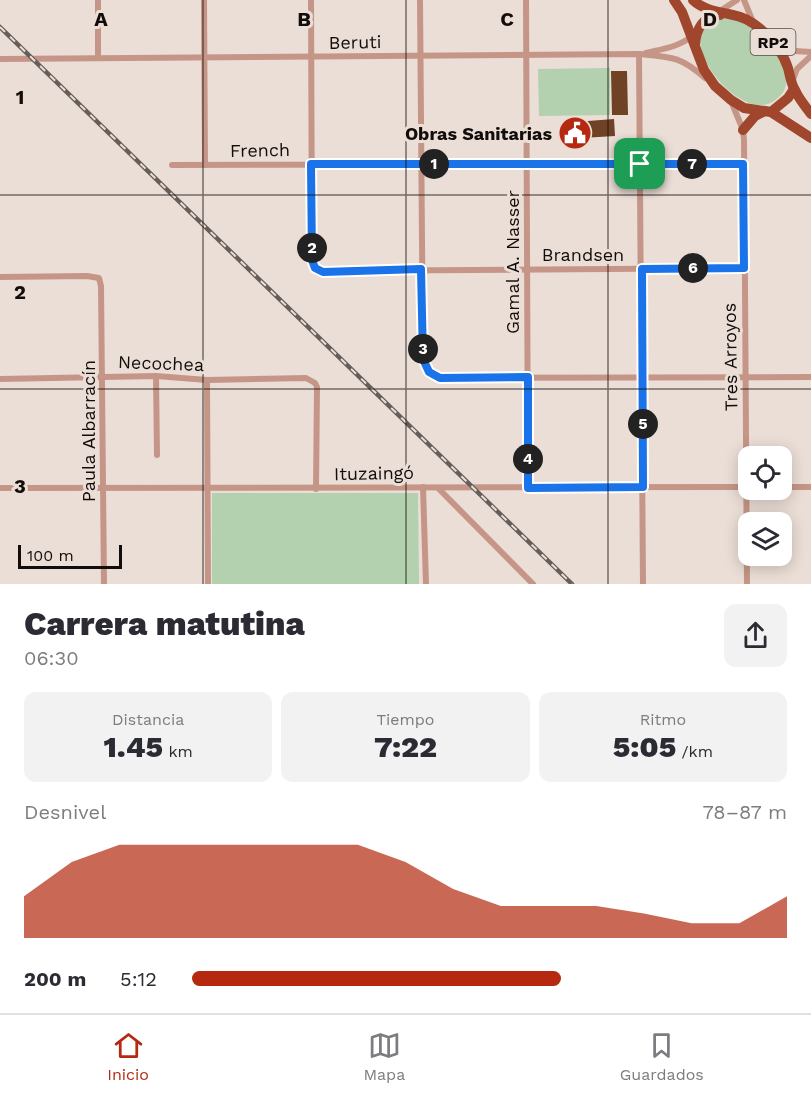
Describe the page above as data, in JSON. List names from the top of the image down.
{
  "streets": {
    "highway": ["RP2"],
    "street": [
      "Beruti",
      "French",
      "Brandsen",
      "Gamal A. Nasser",
      "Tres Arroyos",
      "Necochea",
      "Paula Albarracín",
      "Ituzaingó"
    ]
  },
  "crossings": [
    ["Beruti", "RP2"],
    ["Beruti", "Gamal A. Nasser"],
    ["French", "Brandsen"],
    ["French", "Gamal A. Nasser"],
    ["French", "Tres Arroyos"],
    ["Brandsen", "Gamal A. Nasser"],
    ["Brandsen", "Tres Arroyos"],
    ["Gamal A. Nasser", "Ituzaingó"],
    ["Necochea", "Paula Albarracín"],
    ["Necochea", "Ituzaingó"],
    ["Paula Albarracín", "Ituzaingó"]
  ],
  "places": {
    "public building": ["Obras Sanitarias"]
  },
  "scale_bar": "100 m",
  "page": {
    "pins": [
      "1",
      "7",
      "2",
      "6",
      "3",
      "5",
      "4"
    ],
    "scale": "100 m",
    "heading": ["Carrera matutina", "06:30"],
    "stats": [
      ["Distancia", "1.45 km"],
      ["Tiempo", "7:22"],
      ["Ritmo", "5:05 /km"]
    ],
    "chart": ["Desnivel", "78–87 m"],
    "list": [
      {
        "name": "200 m",
        "note": "5:12"
      }
    ],
    "tabs": ["Inicio", "Mapa", "Guardados"]
  },
  "grid": {
    "columns": [
      "A",
      "B",
      "C",
      "D"
    ],
    "rows": ["1", "2", "3"]
  }
}
